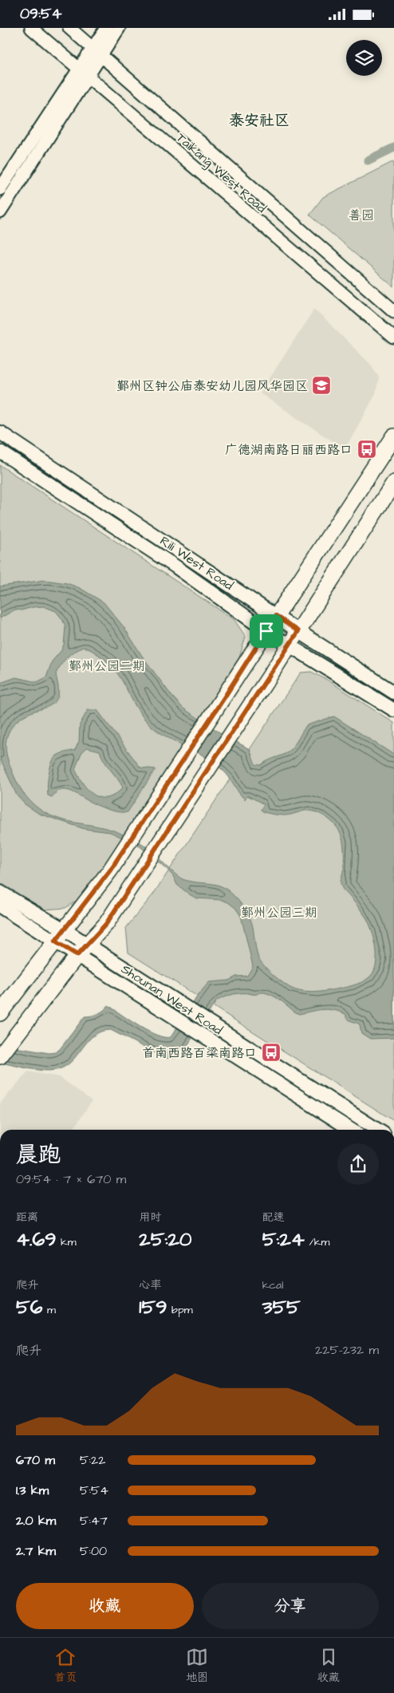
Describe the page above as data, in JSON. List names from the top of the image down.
{
  "streets": {
    "main road": ["Rili West Road", "Shounan West Road"],
    "street": ["Taikang West Road"]
  },
  "districts": ["泰安社区"],
  "parks": ["善园", "鄞州公园二期", "鄞州公园三期"],
  "places": {
    "school or university": ["鄞州区钟公庙泰安幼儿园风华园区"],
    "bus stop": ["广德湖南路日丽西路口", "首南西路百梁南路口"]
  },
  "page": {
    "status": "09:54",
    "heading": ["晨跑", "09:54 · 7 × 670 m"],
    "stats": [
      ["距离", "4.69 km"],
      ["用时", "25:20"],
      ["配速", "5:24 /km"],
      ["爬升", "56 m"],
      ["心率", "159 bpm"],
      ["kcal", "355"]
    ],
    "chart": ["爬升", "225–232 m"],
    "list": [
      {
        "name": "670 m",
        "note": "5:22"
      },
      {
        "name": "1.3 km",
        "note": "5:54"
      },
      {
        "name": "2.0 km",
        "note": "5:47"
      },
      {
        "name": "2.7 km",
        "note": "5:00"
      }
    ],
    "buttons": ["收藏", "分享"],
    "tabs": ["首页", "地图", "收藏"]
  }
}
